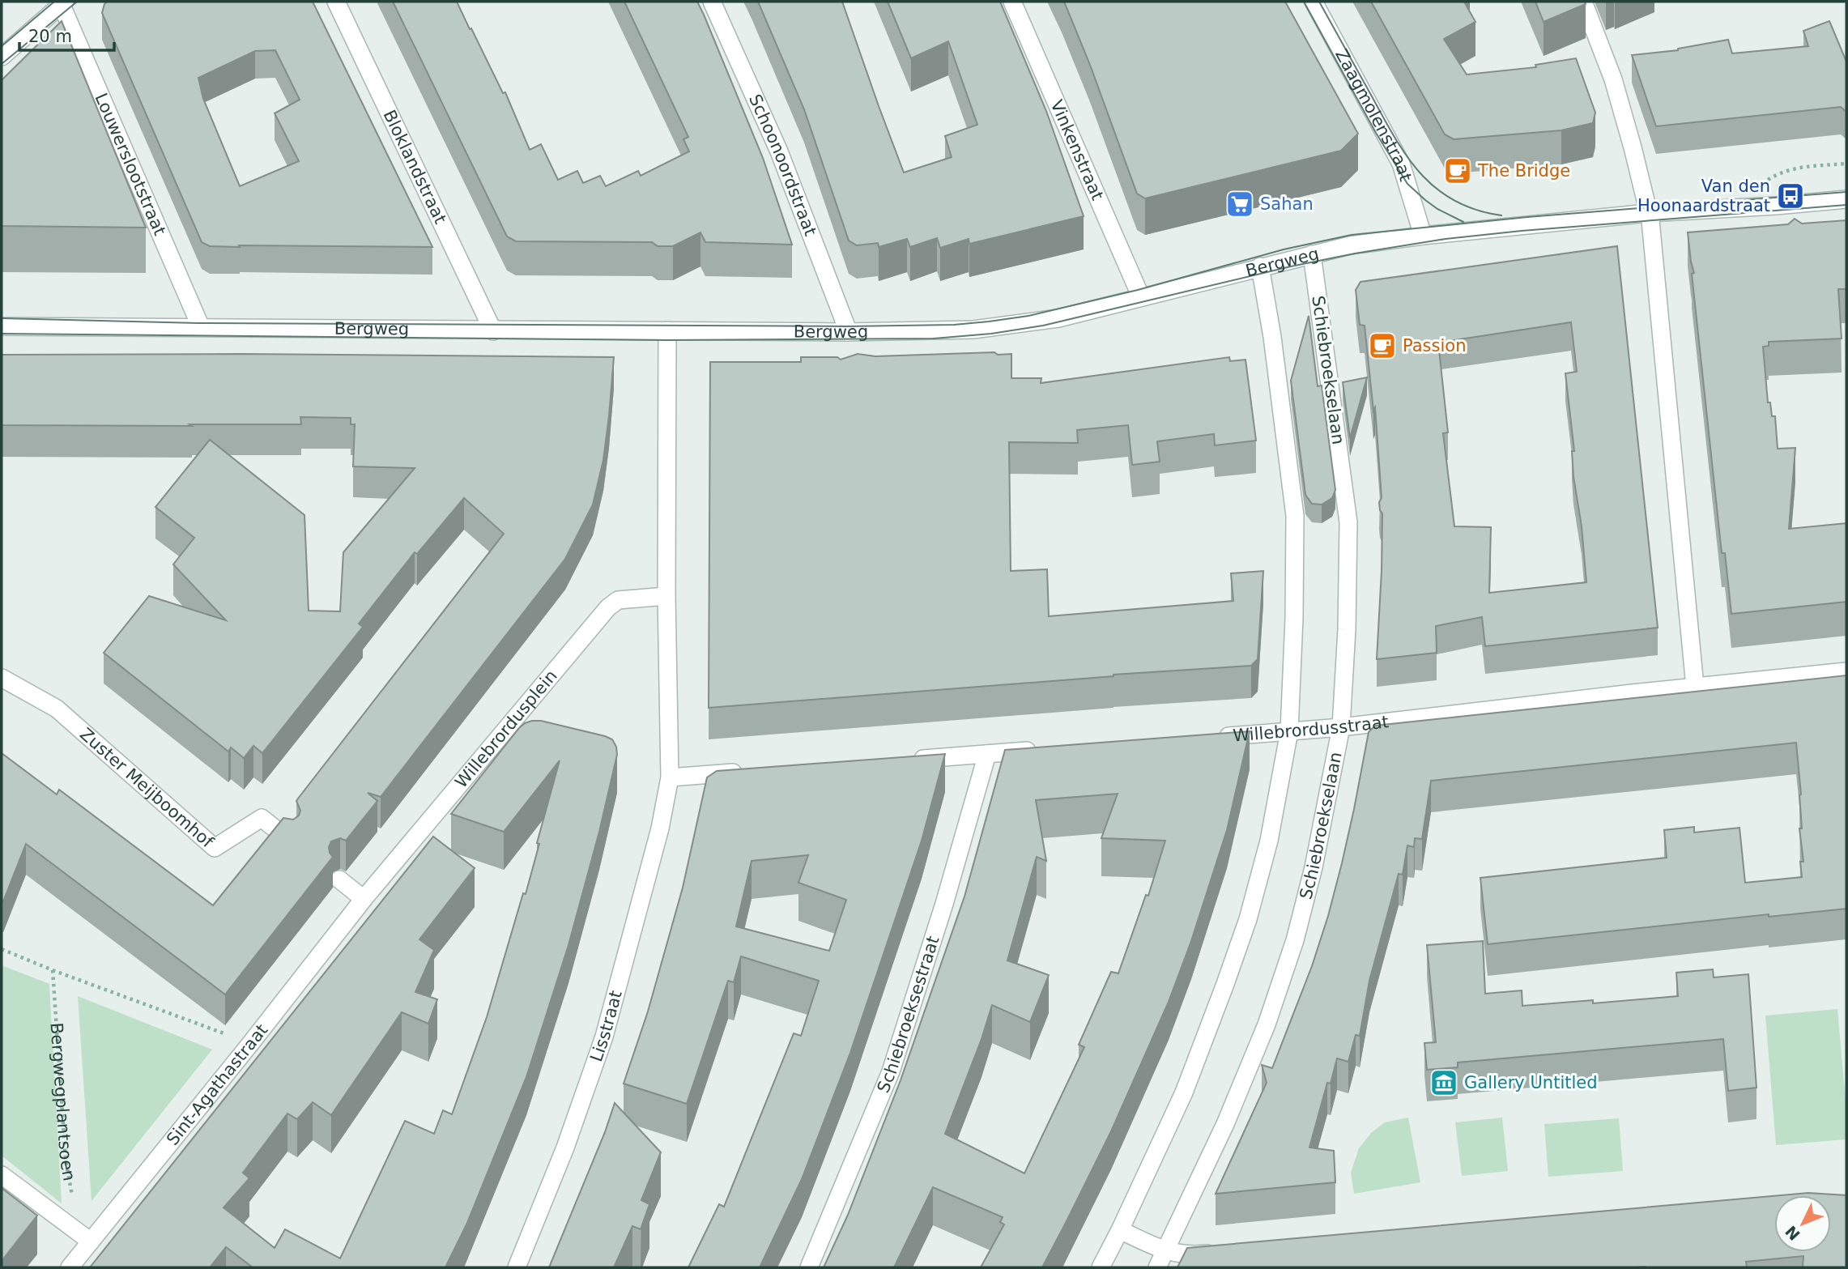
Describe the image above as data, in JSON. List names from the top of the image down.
{
  "streets": {
    "street": [
      "Zaagmolenstraat",
      "Vinkenstraat",
      "Louwerslootstraat",
      "Bloklandstraat",
      "Schoonoordstraat",
      "Bergweg",
      "Schiebroekselaan",
      "Willebrordusstraat",
      "Willebrordusplein",
      "Zuster Meijboomhof",
      "Schiebroeksestraat",
      "Lisstraat",
      "Sint-Agathastraat"
    ],
    "path": ["Bergwegplantsoen"]
  },
  "crossings": [
    ["Zaagmolenstraat", "Bergweg"],
    ["Vinkenstraat", "Bergweg"],
    ["Louwerslootstraat", "Bergweg"],
    ["Bloklandstraat", "Bergweg"],
    ["Schoonoordstraat", "Bergweg"],
    ["Bergweg", "Schiebroekselaan"],
    ["Schiebroekselaan", "Willebrordusstraat"],
    ["Willebrordusplein", "Sint-Agathastraat"],
    ["Sint-Agathastraat", "Bergwegplantsoen"]
  ],
  "places": {
    "cafe": ["The Bridge", "Passion"],
    "bus stop": ["Van den Hoonaardstraat"],
    "supermarket": ["Sahan"],
    "museum": ["Gallery Untitled"]
  },
  "scale_bar": "20 m",
  "north": "bottom left"
}
